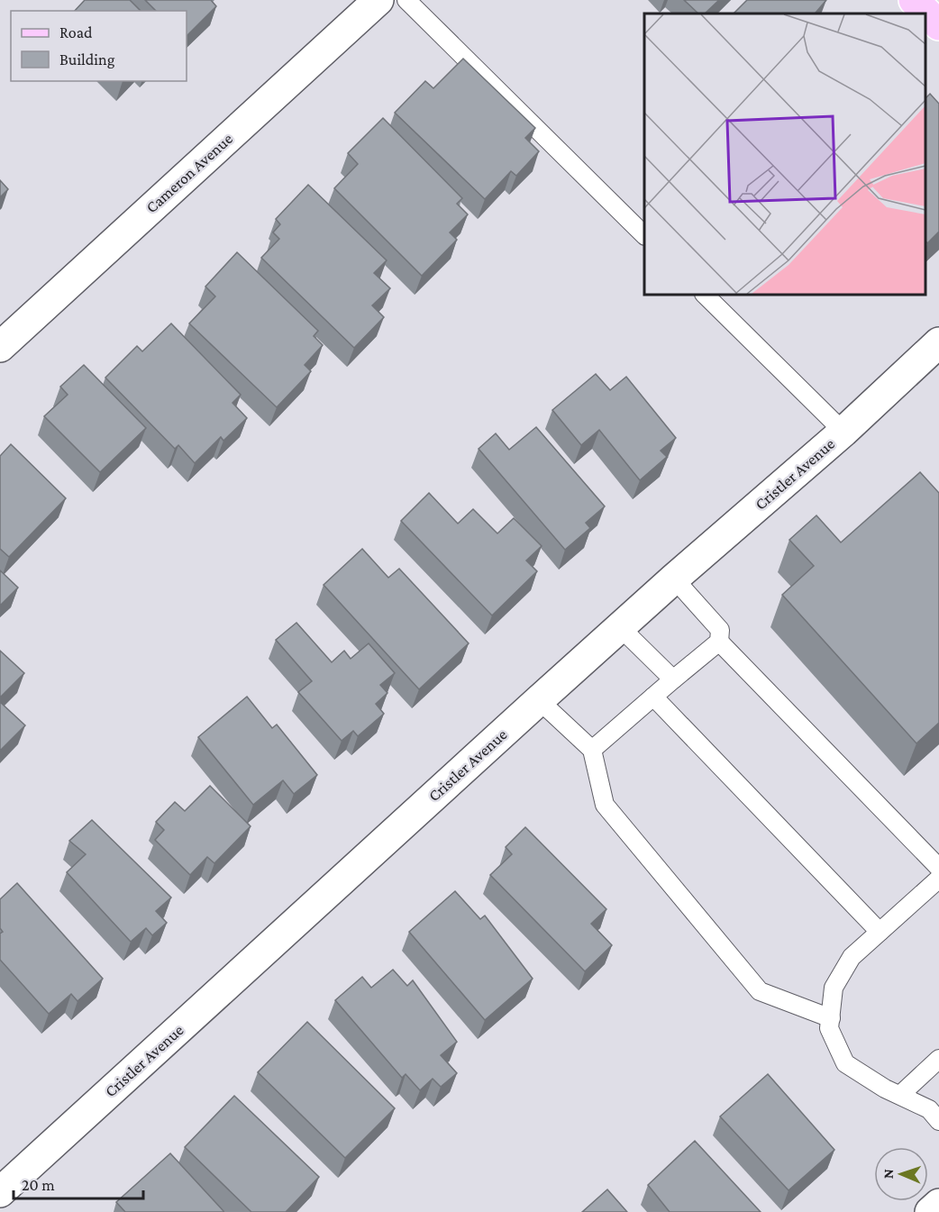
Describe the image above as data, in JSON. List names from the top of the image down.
{
  "streets": {
    "street": ["Cameron Avenue", "Cristler Avenue"]
  },
  "legend": ["Road", "Building"],
  "scale_bar": "20 m",
  "north": "left"
}
